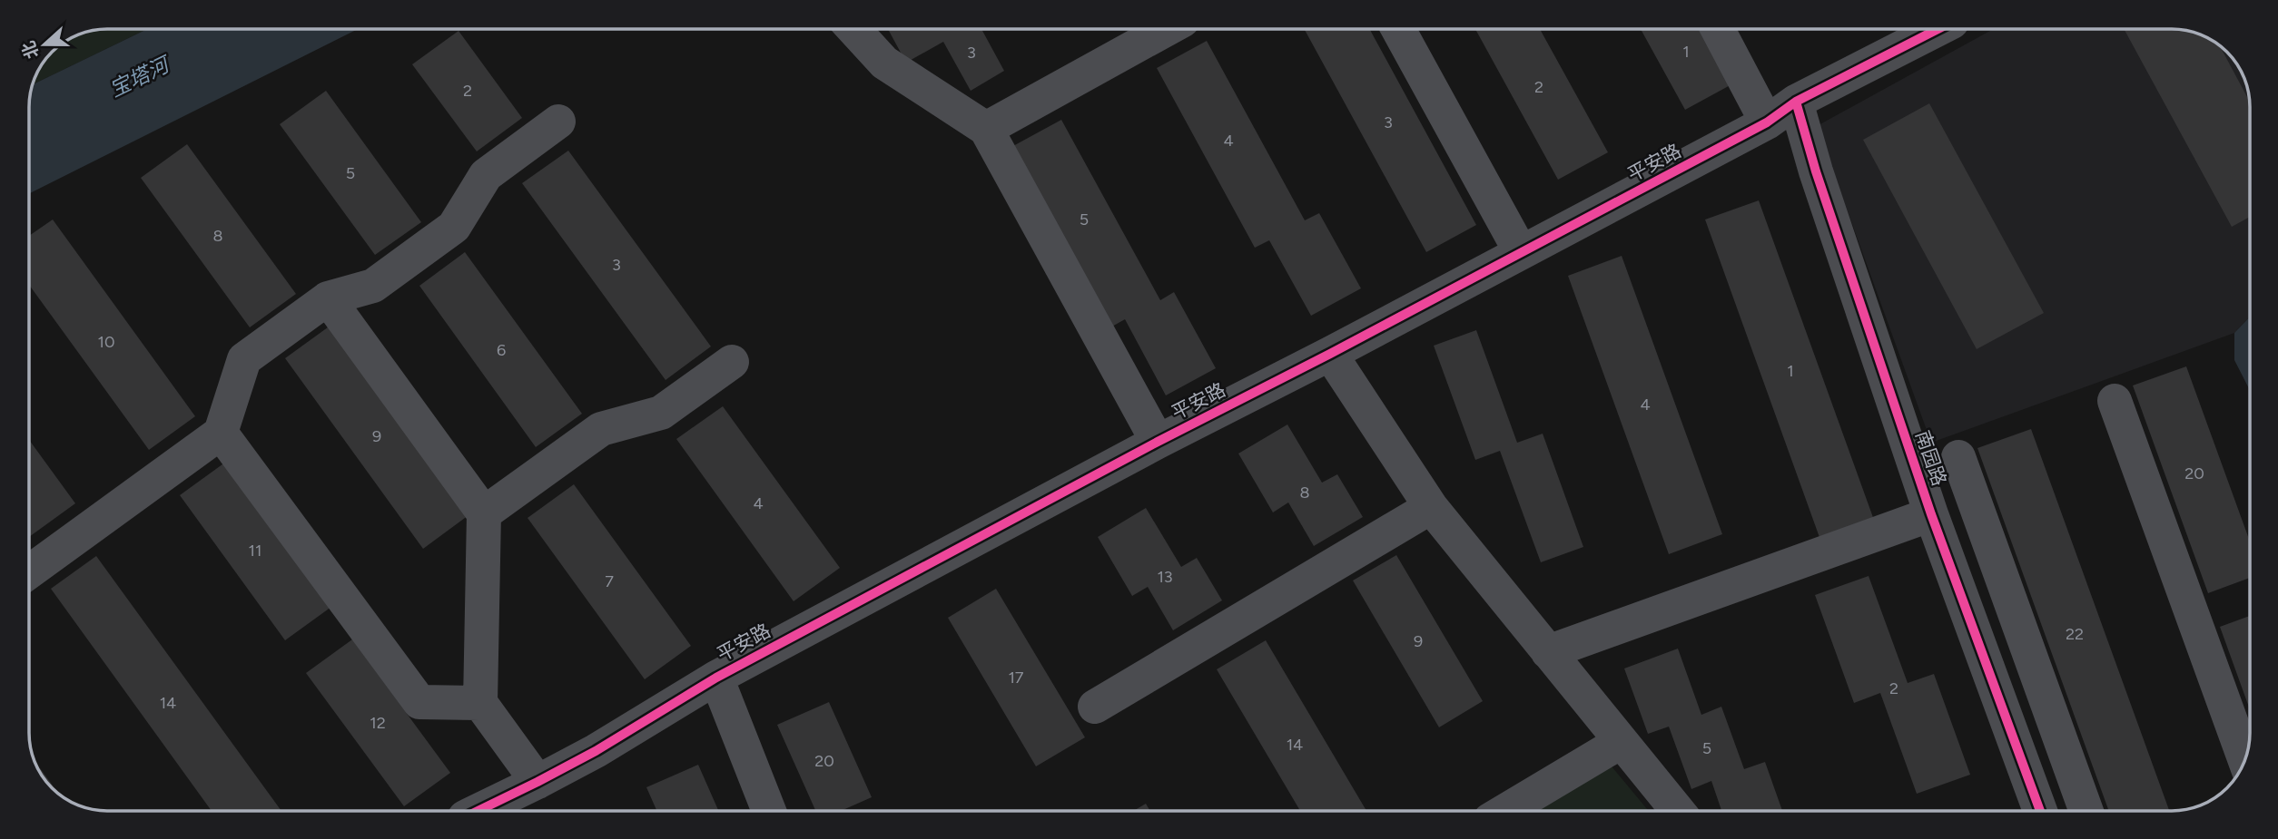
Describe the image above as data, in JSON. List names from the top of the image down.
{
  "streets": {
    "street": ["平安路", "南园路"]
  },
  "crossings": [
    ["平安路", "南园路"]
  ],
  "water": ["宝塔河"],
  "house_numbers": [
    "1",
    "3",
    "2",
    "2",
    "3",
    "4",
    "5",
    "5",
    "8",
    "3",
    "10",
    "6",
    "1",
    "4",
    "9",
    "20",
    "8",
    "4",
    "11",
    "13",
    "7",
    "22",
    "9",
    "17",
    "2",
    "14",
    "12",
    "14",
    "5",
    "20"
  ],
  "north": "left"
}
